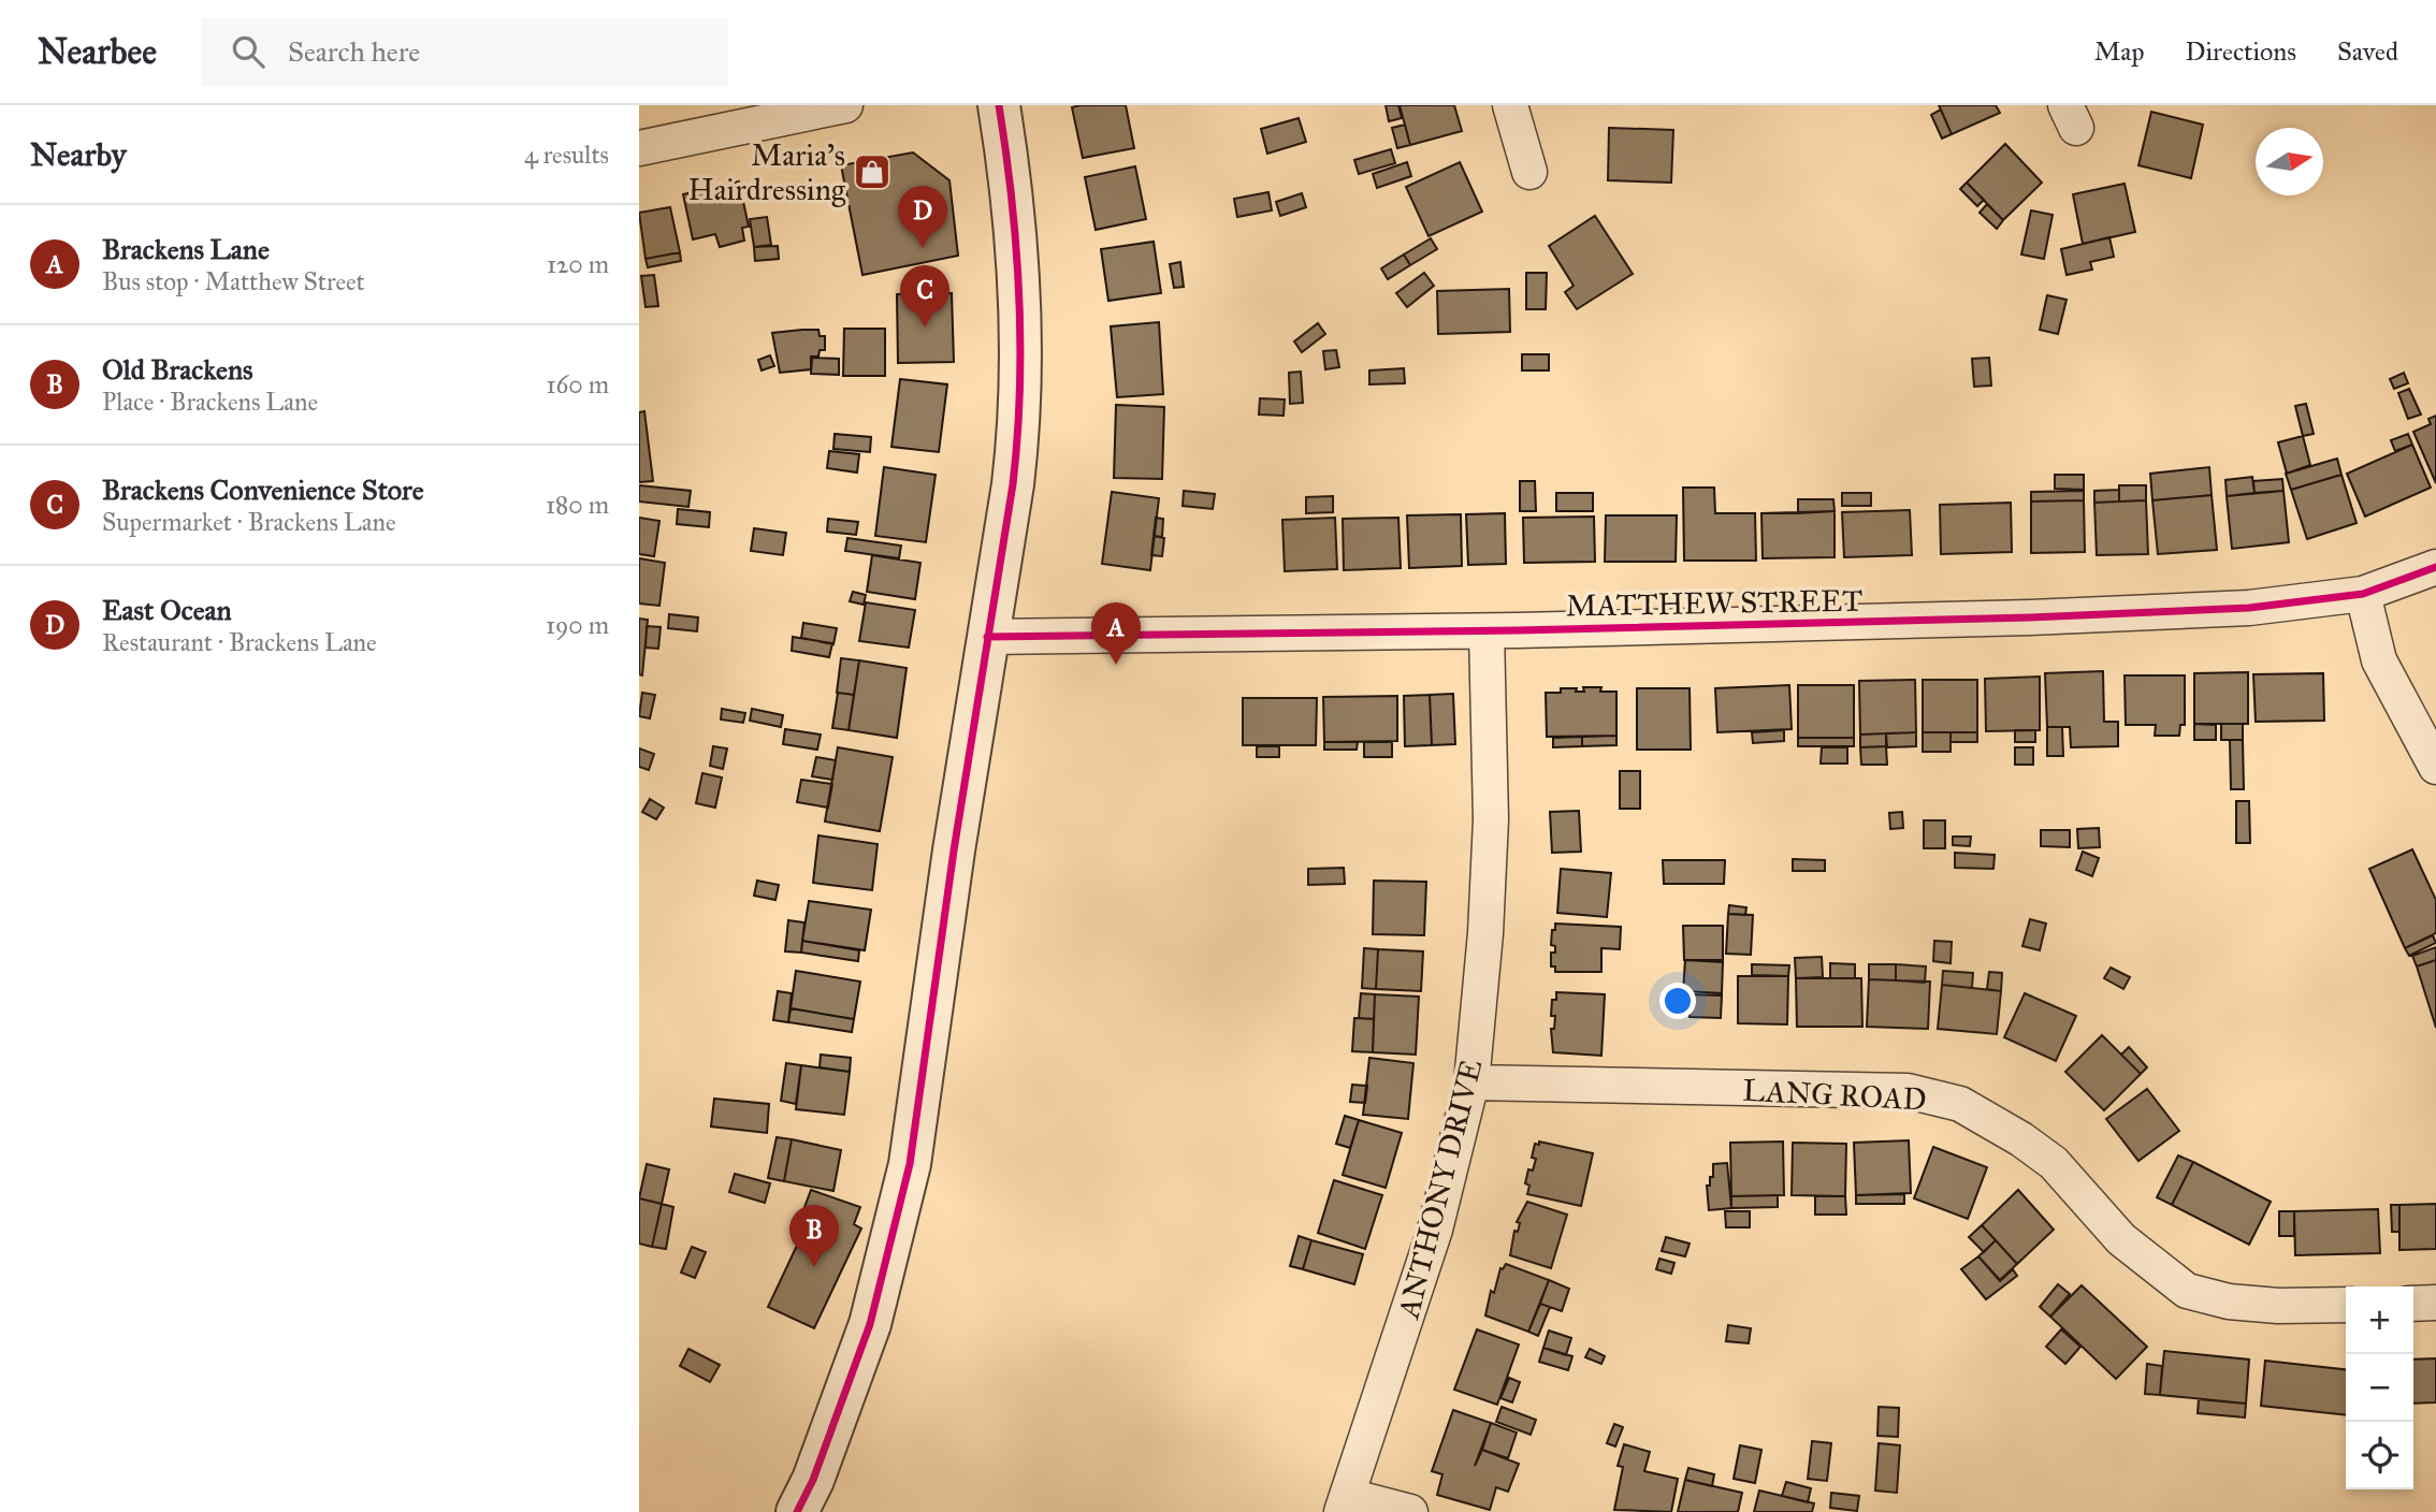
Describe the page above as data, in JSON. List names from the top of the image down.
{
  "streets": {
    "street": ["MATTHEW STREET", "LANG ROAD", "ANTHONY DRIVE"]
  },
  "crossings": [
    ["MATTHEW STREET", "ANTHONY DRIVE"],
    ["LANG ROAD", "ANTHONY DRIVE"]
  ],
  "places": {
    "shop": ["Maria's Hairdressing"]
  },
  "north": "right",
  "page": {
    "header": "Nearbee",
    "search": "Search here",
    "nav": ["Map", "Directions", "Saved"],
    "heading": ["Nearby", "4 results"],
    "pins": [
      "D",
      "C",
      "A",
      "B"
    ],
    "list": [
      {
        "mark": "A",
        "name": "Brackens Lane",
        "note": "Bus stop · Matthew Street",
        "value": "120 m"
      },
      {
        "mark": "B",
        "name": "Old Brackens",
        "note": "Place · Brackens Lane",
        "value": "160 m"
      },
      {
        "mark": "C",
        "name": "Brackens Convenience Store",
        "note": "Supermarket · Brackens Lane",
        "value": "180 m"
      },
      {
        "mark": "D",
        "name": "East Ocean",
        "note": "Restaurant · Brackens Lane",
        "value": "190 m"
      }
    ],
    "map_buttons": ["+", "−"]
  }
}
